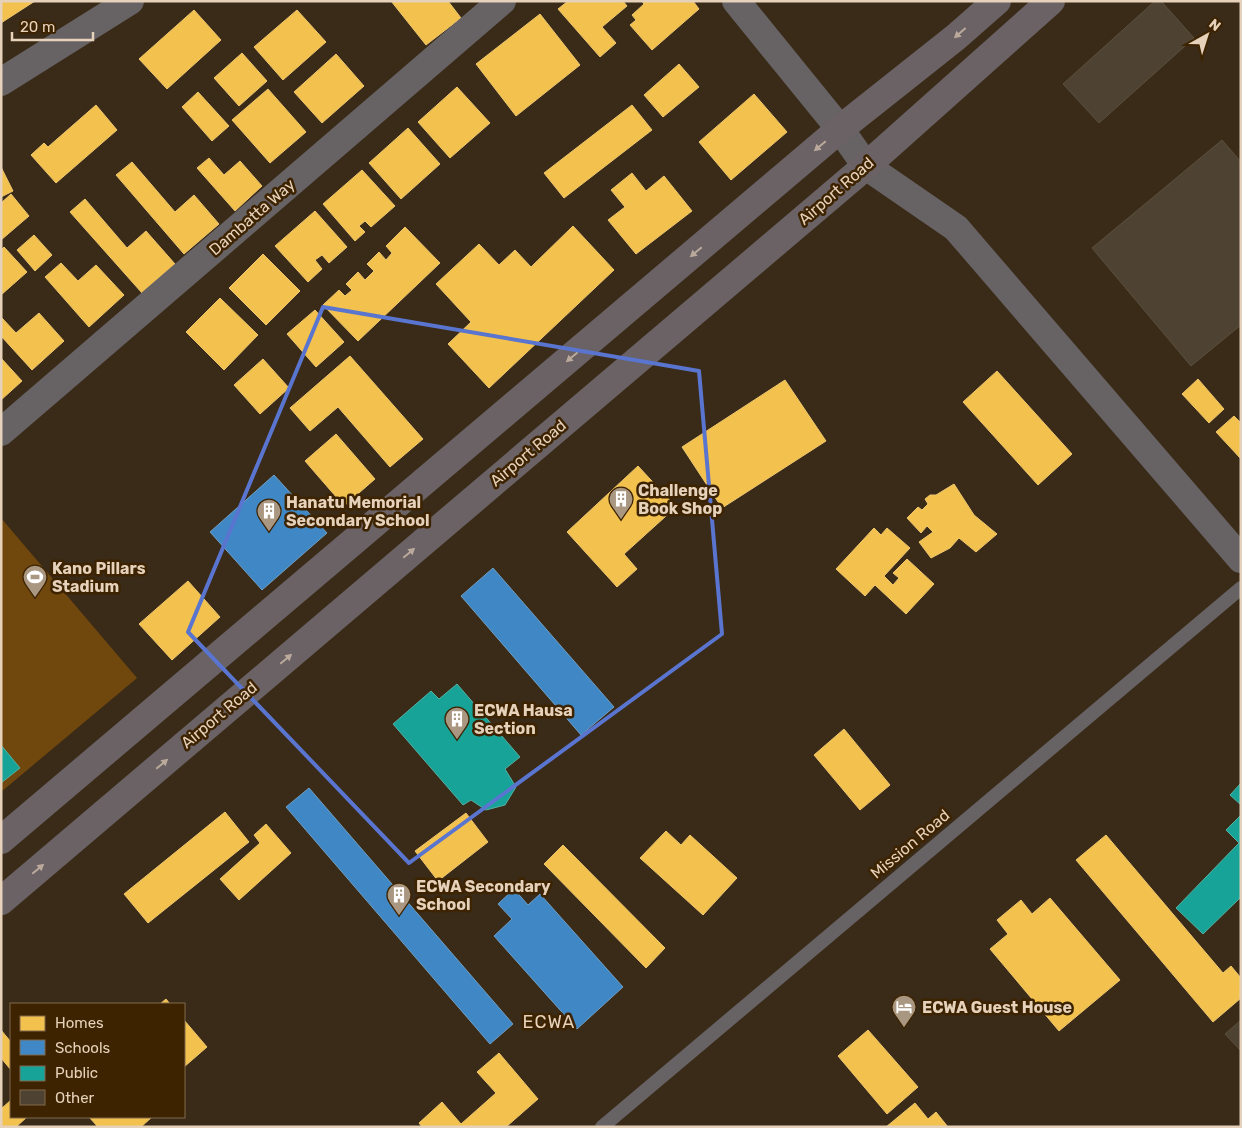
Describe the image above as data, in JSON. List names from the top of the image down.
{
  "streets": {
    "main road": ["Airport Road"],
    "street": ["Dambatta Way"],
    "lane": ["Mission Road"]
  },
  "districts": ["ECWA"],
  "places": {
    "building": [
      "Challenge Book Shop",
      "Hanatu Memorial Secondary School",
      "ECWA Hausa Section",
      "ECWA Secondary School"
    ],
    "sports": ["Kano Pillars Stadium"],
    "hotel": ["ECWA Guest House"]
  },
  "legend": [
    "Homes",
    "Schools",
    "Public",
    "Other"
  ],
  "scale_bar": "20 m",
  "north": "top right"
}
